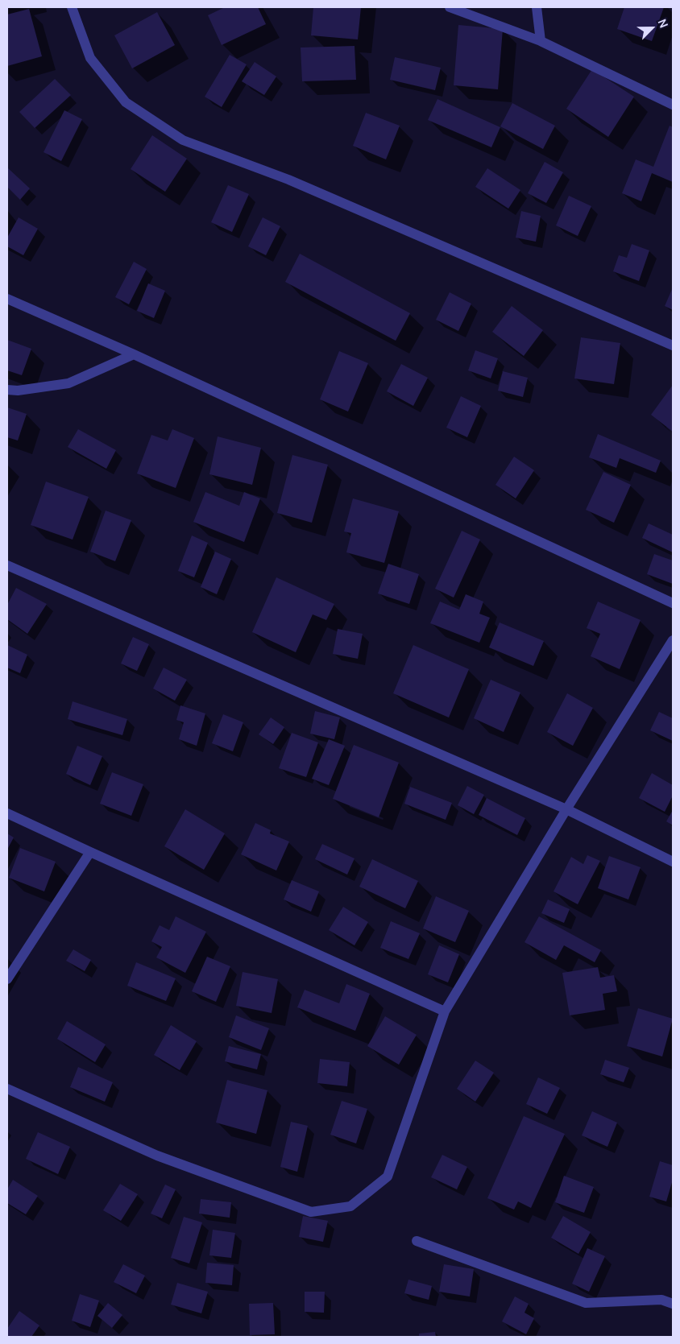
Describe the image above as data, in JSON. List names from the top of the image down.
{
  "north": "top right"
}
